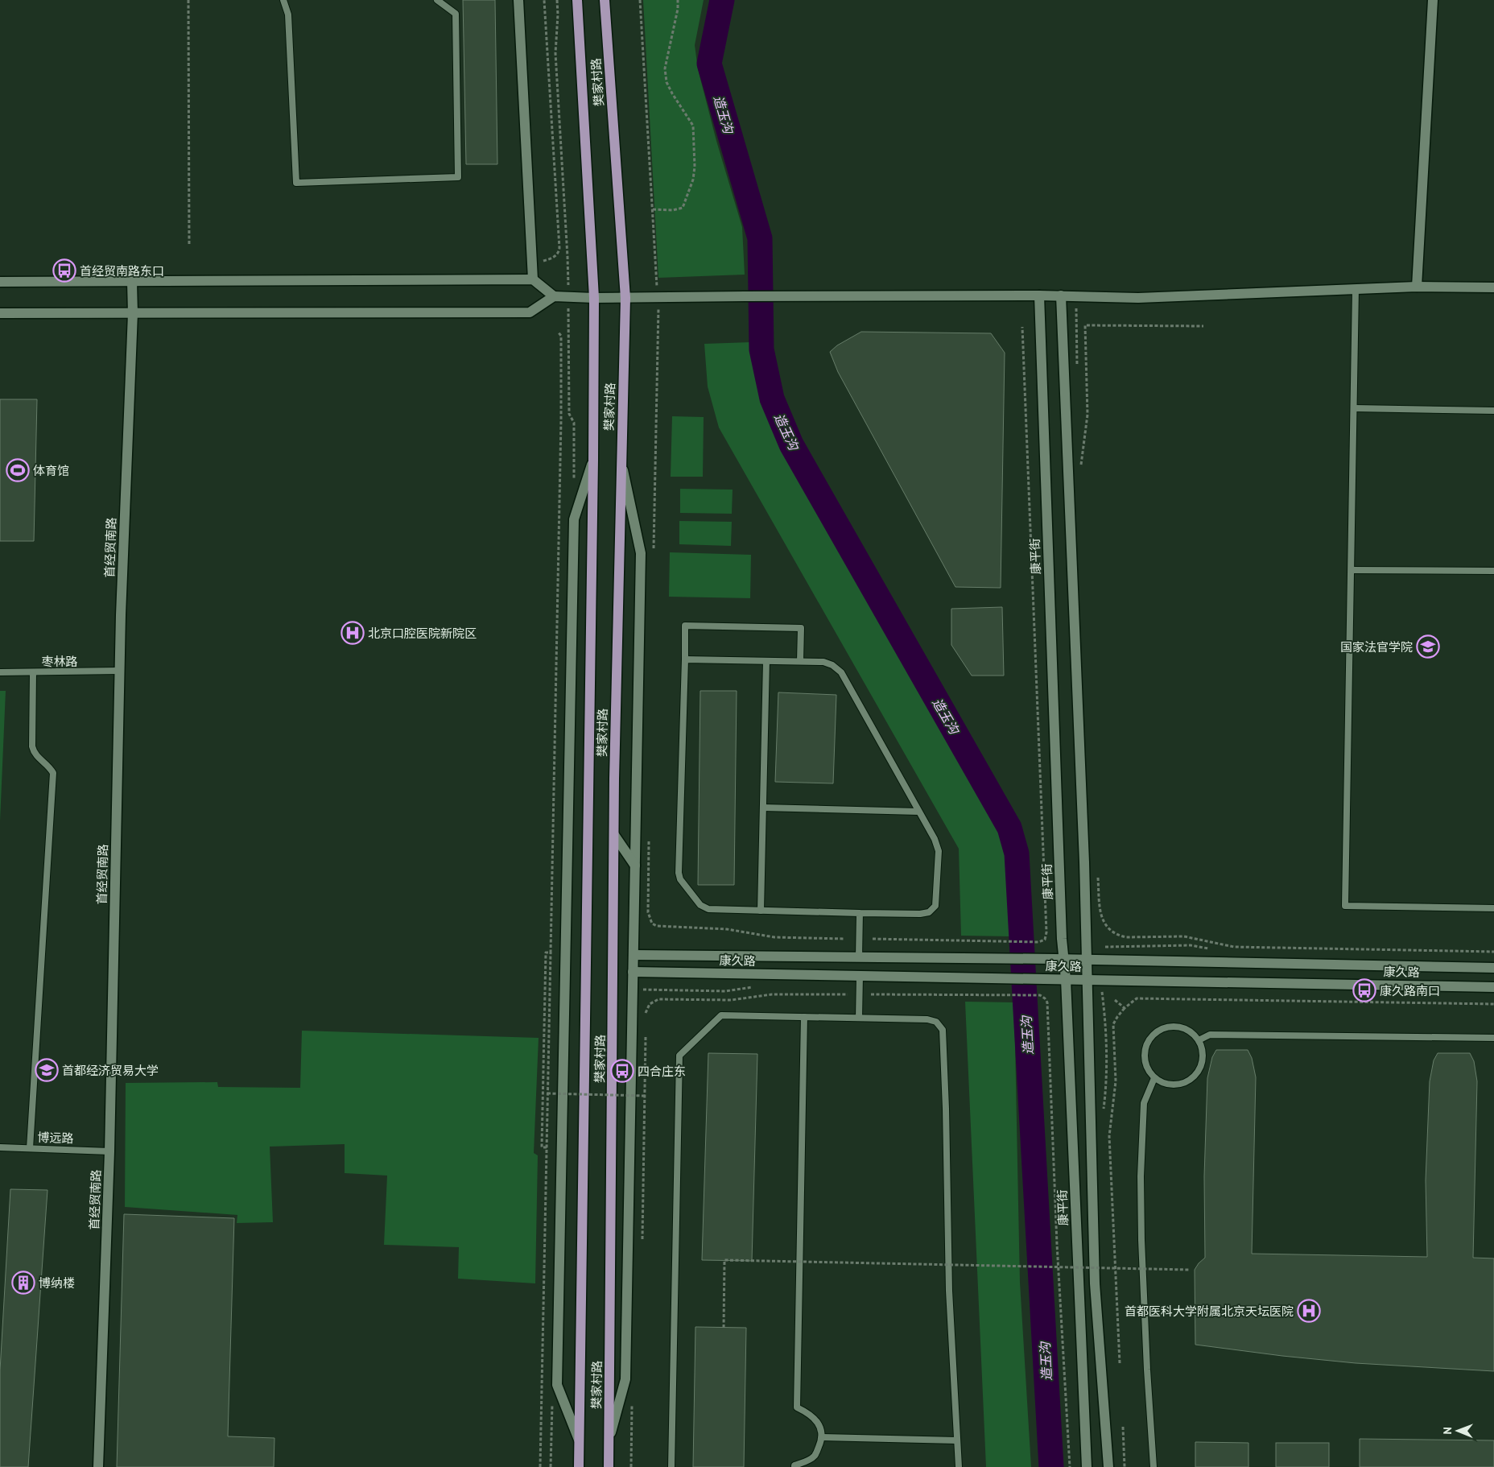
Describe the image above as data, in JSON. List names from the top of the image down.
{
  "streets": {
    "main road": ["樊家村路"],
    "street": ["首经贸南路", "康平街", "康久路"],
    "lane": ["枣林路", "博远路"]
  },
  "crossings": [
    ["首经贸南路", "枣林路"],
    ["首经贸南路", "博远路"],
    ["康平街", "康久路"]
  ],
  "water": ["造玉沟"],
  "places": {
    "bus stop": ["首经贸南路东口", "康久路南口", "四合庄东"],
    "sports": ["体育馆"],
    "hospital": ["北京口腔医院新院区", "首都医科大学附属北京天坛医院"],
    "school or university": ["国家法官学院", "首都经济贸易大学"],
    "building": ["博纳楼"]
  },
  "north": "left"
}
